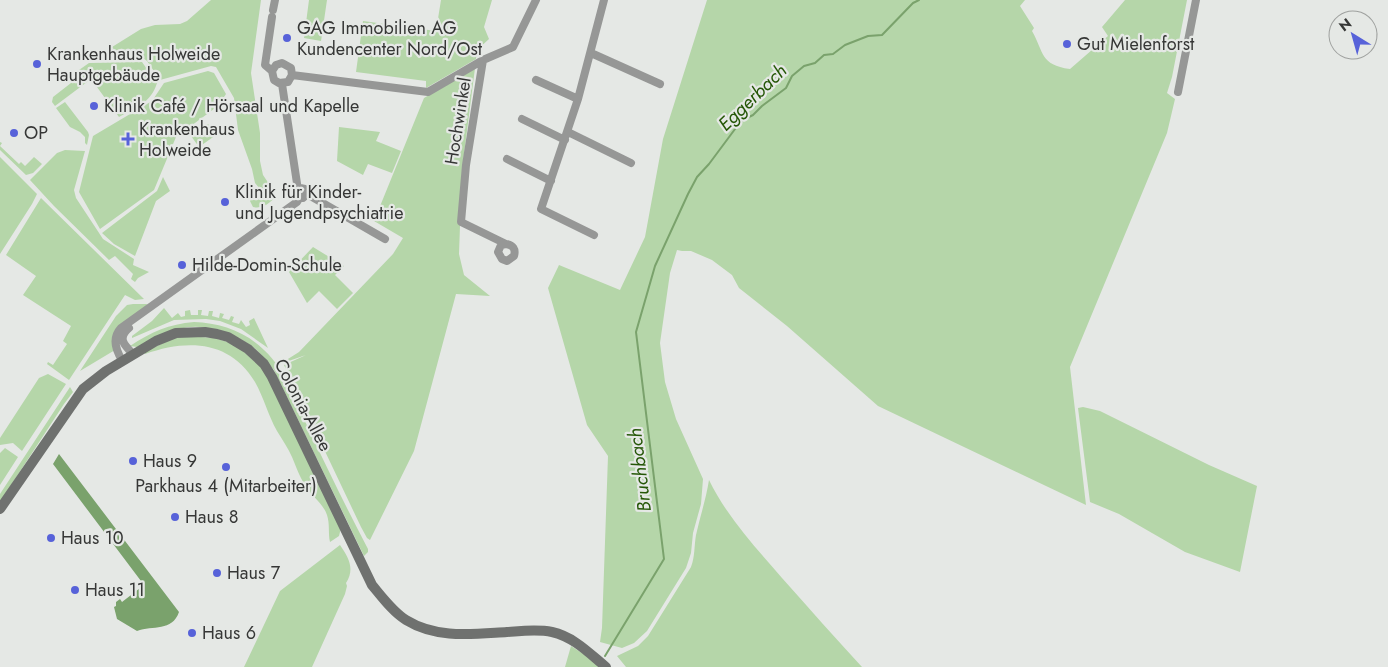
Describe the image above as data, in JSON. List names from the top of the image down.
{
  "streets": {
    "main road": ["Colonia-Allee"],
    "street": ["Hochwinkel"]
  },
  "water": ["Eggerbach", "Bruchbach"],
  "places": {
    "other": [
      "GAG Immobilien AG Kundencenter Nord/Ost",
      "Gut Mielenforst",
      "Krankenhaus Holweide Hauptgebäude",
      "Klinik Café / Hörsaal und Kapelle",
      "OP",
      "Klinik für Kinder- und Jugendpsychiatrie",
      "Hilde-Domin-Schule",
      "Haus 9",
      "Parkhaus 4 (Mitarbeiter)",
      "Haus 8",
      "Haus 10",
      "Haus 7",
      "Haus 11",
      "Haus 6"
    ],
    "health": ["Krankenhaus Holweide"]
  },
  "north": "top left"
}
